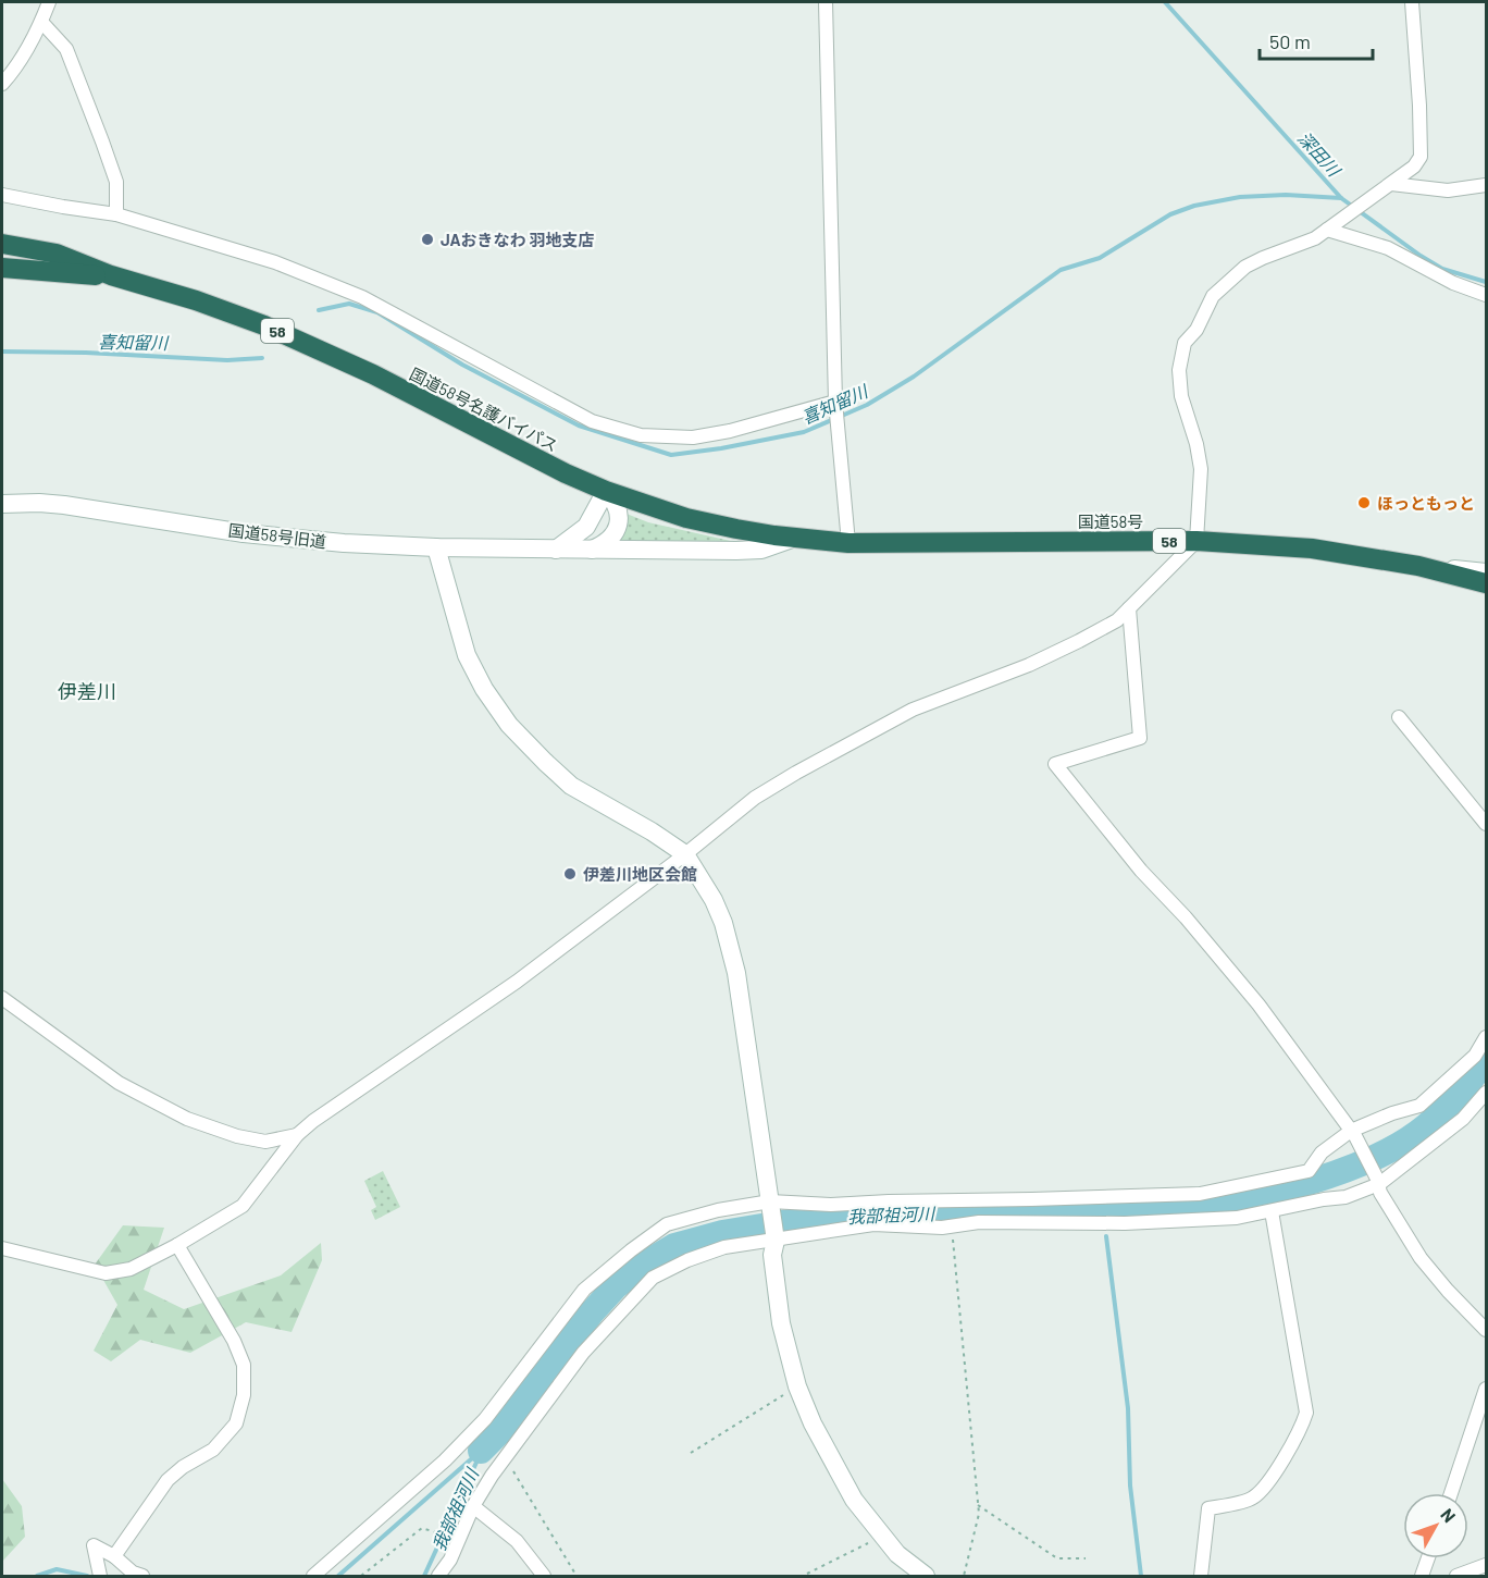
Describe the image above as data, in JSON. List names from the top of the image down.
{
  "streets": {
    "highway": ["58", "国道58号名護バイパス", "国道58号"],
    "street": ["国道58号旧道"]
  },
  "crossings": [
    ["国道58号名護バイパス", "国道58号"],
    ["国道58号名護バイパス", "国道58号旧道"]
  ],
  "districts": ["伊差川"],
  "water": ["深田川", "喜知留川", "我部祖河川"],
  "places": ["JAおきなわ 羽地支店", "ほっともっと", "伊差川地区会館"],
  "scale_bar": "50 m",
  "north": "top right"
}
